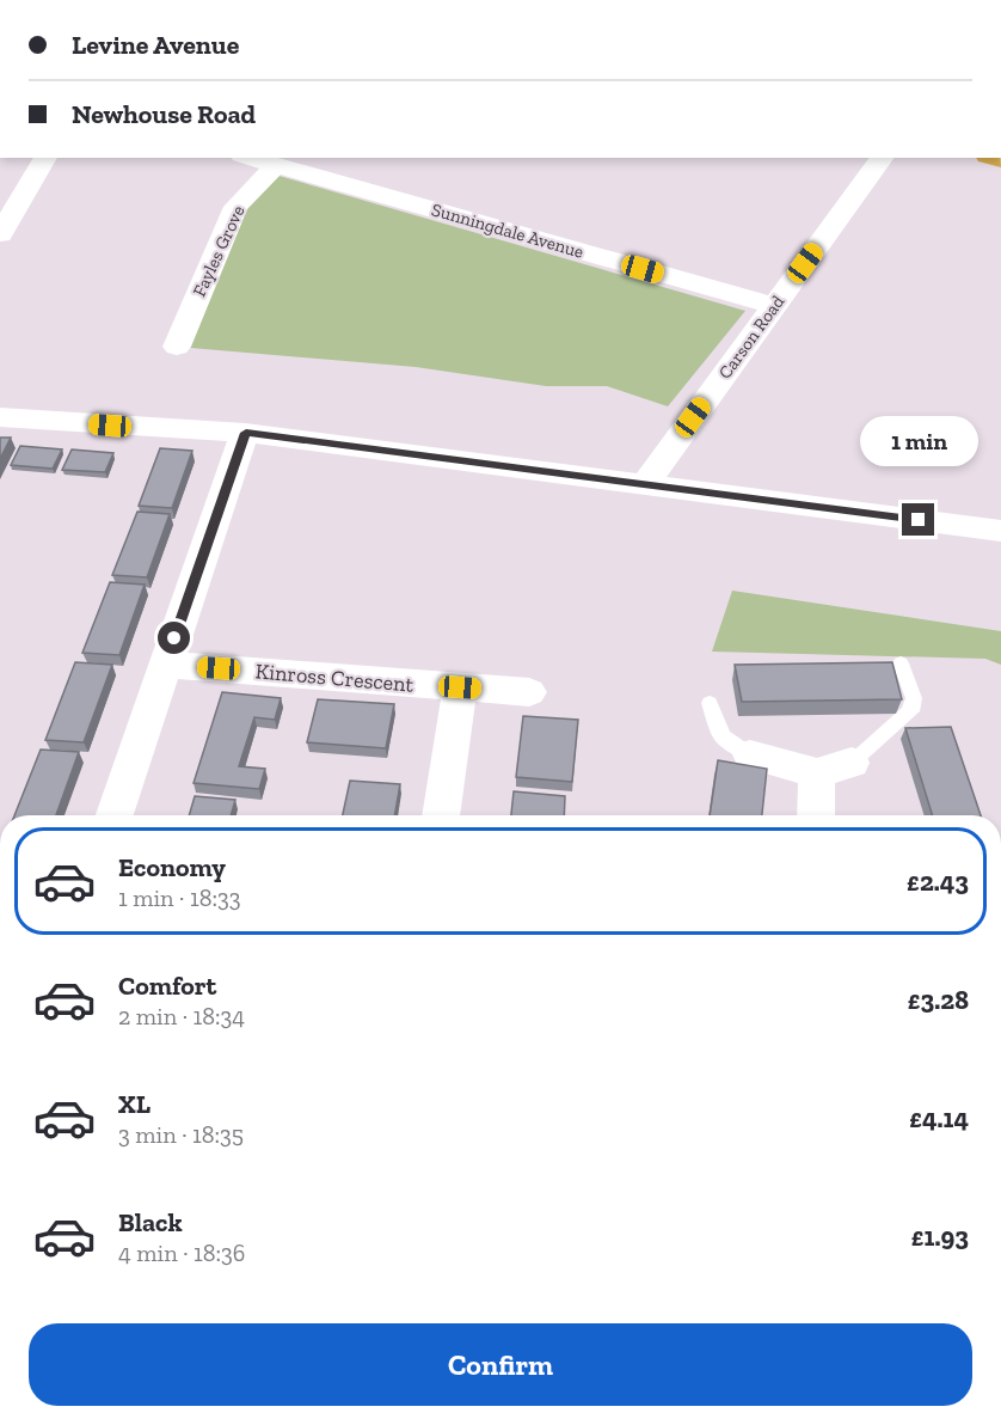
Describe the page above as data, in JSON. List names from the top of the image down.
{
  "streets": {
    "street": [
      "Sunningdale Avenue",
      "Fayles Grove",
      "Carson Road",
      "Kinross Crescent"
    ]
  },
  "crossings": [
    ["Sunningdale Avenue", "Fayles Grove"],
    ["Sunningdale Avenue", "Carson Road"]
  ],
  "page": {
    "banner": ["Levine Avenue", "Newhouse Road"],
    "bubble": "1 min",
    "list": [
      {
        "name": "Economy",
        "note": "1 min · 18:33",
        "value": "£2.43"
      },
      {
        "name": "Comfort",
        "note": "2 min · 18:34",
        "value": "£3.28"
      },
      {
        "name": "XL",
        "note": "3 min · 18:35",
        "value": "£4.14"
      },
      {
        "name": "Black",
        "note": "4 min · 18:36",
        "value": "£1.93"
      }
    ],
    "buttons": "Confirm"
  }
}
